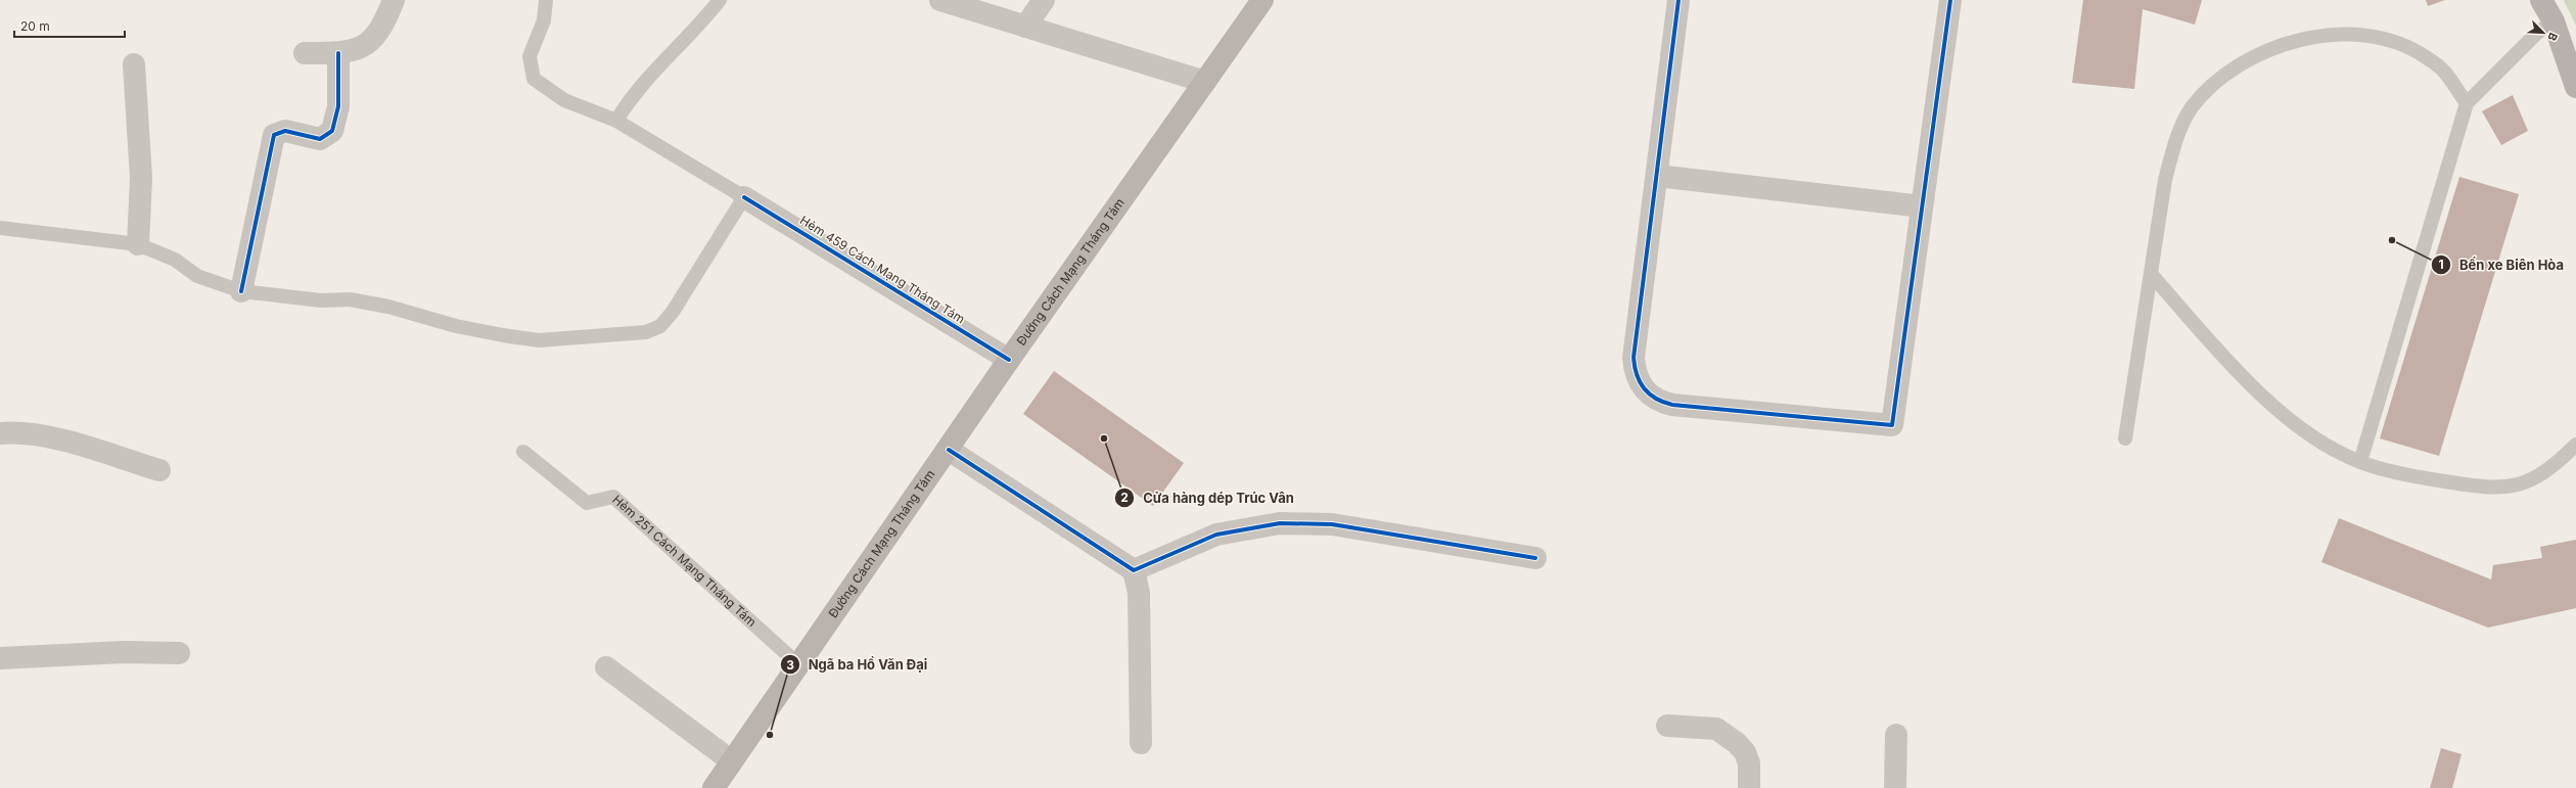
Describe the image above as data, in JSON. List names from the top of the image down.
{
  "streets": {
    "main road": ["Đường Cách Mạng Tháng Tám"],
    "street": ["Hẻm 459 Cách Mạng Tháng Tám"],
    "lane": ["Hẻm 251 Cách Mạng Tháng Tám"]
  },
  "crossings": [
    ["Hẻm 459 Cách Mạng Tháng Tám", "Đường Cách Mạng Tháng Tám"],
    ["Đường Cách Mạng Tháng Tám", "Hẻm 251 Cách Mạng Tháng Tám"]
  ],
  "places": ["Bến xe Biên Hòa", "Cửa hàng dép Trúc Vân", "Ngã ba Hồ Văn Đại"],
  "scale_bar": "20 m",
  "north": "bottom right"
}
